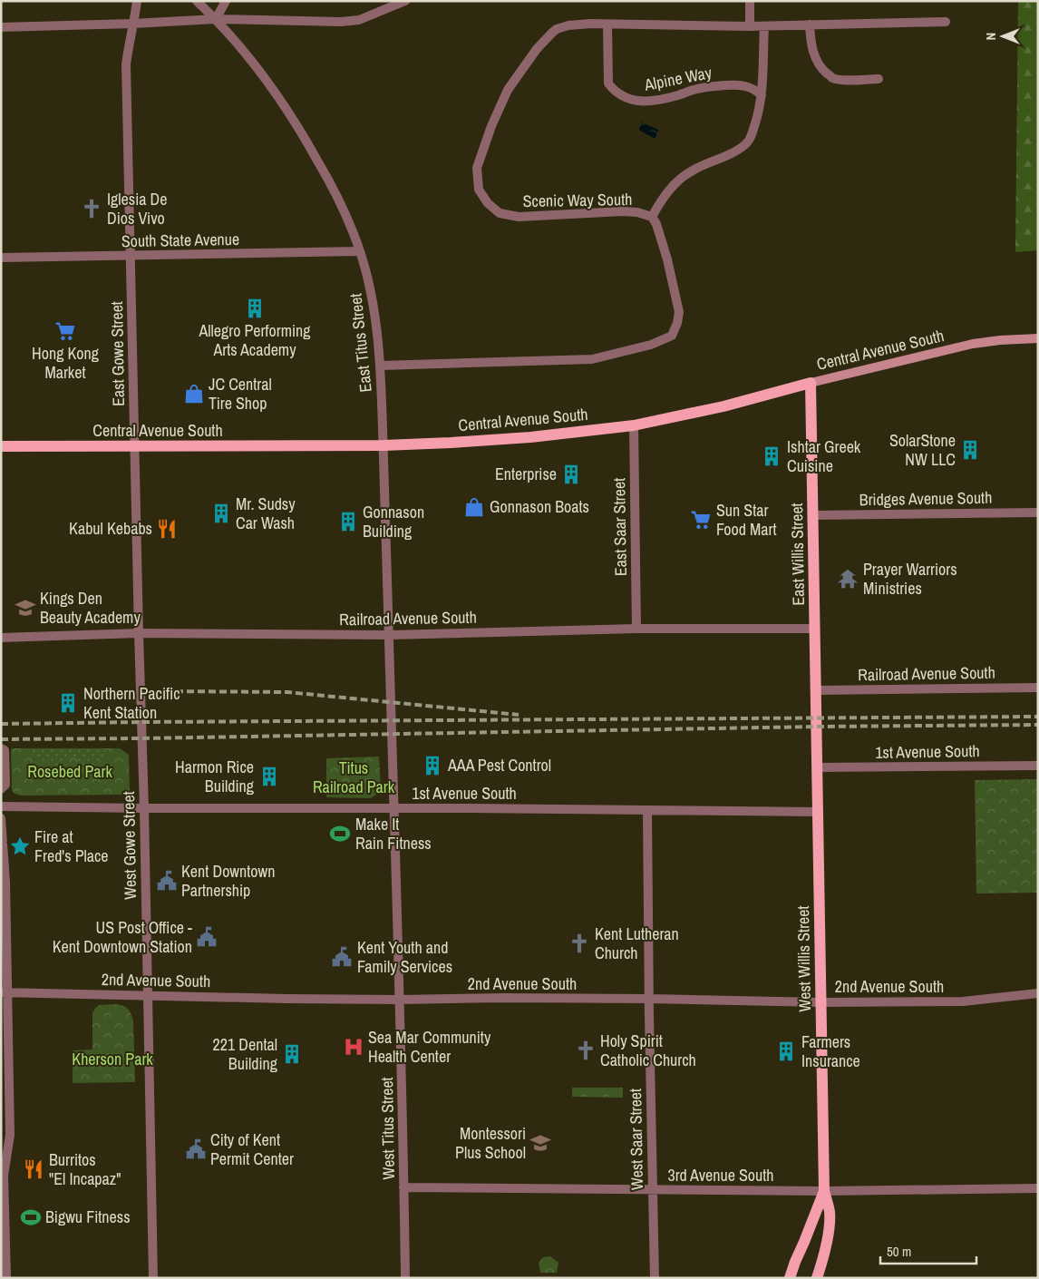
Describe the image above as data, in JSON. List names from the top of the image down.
{
  "streets": {
    "main road": ["Central Avenue South", "East Willis Street", "West Willis Street"],
    "street": [
      "Alpine Way",
      "Scenic Way South",
      "South State Avenue",
      "East Titus Street",
      "East Gowe Street",
      "Bridges Avenue South",
      "East Saar Street",
      "Railroad Avenue South",
      "1st Avenue South",
      "West Gowe Street",
      "2nd Avenue South",
      "West Titus Street",
      "West Saar Street",
      "3rd Avenue South"
    ]
  },
  "crossings": [
    ["Alpine Way", "Scenic Way South"],
    ["Scenic Way South", "East Titus Street"],
    ["South State Avenue", "East Titus Street"],
    ["South State Avenue", "East Gowe Street"],
    ["East Titus Street", "Central Avenue South"],
    ["East Titus Street", "Railroad Avenue South"],
    ["East Titus Street", "West Titus Street"],
    ["Central Avenue South", "East Gowe Street"],
    ["Central Avenue South", "East Saar Street"],
    ["Central Avenue South", "East Willis Street"],
    ["East Gowe Street", "Railroad Avenue South"],
    ["East Gowe Street", "West Gowe Street"],
    ["Bridges Avenue South", "East Willis Street"],
    ["East Saar Street", "Railroad Avenue South"],
    ["East Willis Street", "Railroad Avenue South"],
    ["East Willis Street", "West Willis Street"],
    ["1st Avenue South", "West Gowe Street"],
    ["1st Avenue South", "West Willis Street"],
    ["1st Avenue South", "West Titus Street"],
    ["1st Avenue South", "West Saar Street"],
    ["West Gowe Street", "2nd Avenue South"],
    ["West Willis Street", "2nd Avenue South"],
    ["West Willis Street", "3rd Avenue South"],
    ["2nd Avenue South", "West Titus Street"],
    ["2nd Avenue South", "West Saar Street"],
    ["West Titus Street", "3rd Avenue South"],
    ["West Saar Street", "3rd Avenue South"]
  ],
  "parks": ["Titus Railroad Park", "Rosebed Park", "Kherson Park"],
  "places": {
    "church": ["Iglesia De Dios Vivo", "Kent Lutheran Church", "Holy Spirit Catholic Church"],
    "building": [
      "Allegro Performing Arts Academy",
      "SolarStone NW LLC",
      "Ishtar Greek Cuisine",
      "Enterprise",
      "Mr. Sudsy Car Wash",
      "Gonnason Building",
      "Northern Pacific Kent Station",
      "AAA Pest Control",
      "Harmon Rice Building",
      "Farmers Insurance",
      "221 Dental Building"
    ],
    "supermarket": ["Hong Kong Market", "Sun Star Food Mart"],
    "shop": ["JC Central Tire Shop", "Gonnason Boats"],
    "restaurant": ["Kabul Kebabs", "Burritos \"El Incapaz\""],
    "temple": ["Prayer Warriors Ministries"],
    "school or university": ["Kings Den Beauty Academy", "Montessori Plus School"],
    "sports": ["Make It Rain Fitness", "Bigwu Fitness"],
    "place": ["Fire at Fred's Place"],
    "public building": [
      "Kent Downtown Partnership",
      "US Post Office - Kent Downtown Station",
      "Kent Youth and Family Services",
      "City of Kent Permit Center"
    ],
    "hospital": ["Sea Mar Community Health Center"]
  },
  "scale_bar": "50 m",
  "north": "left"
}
